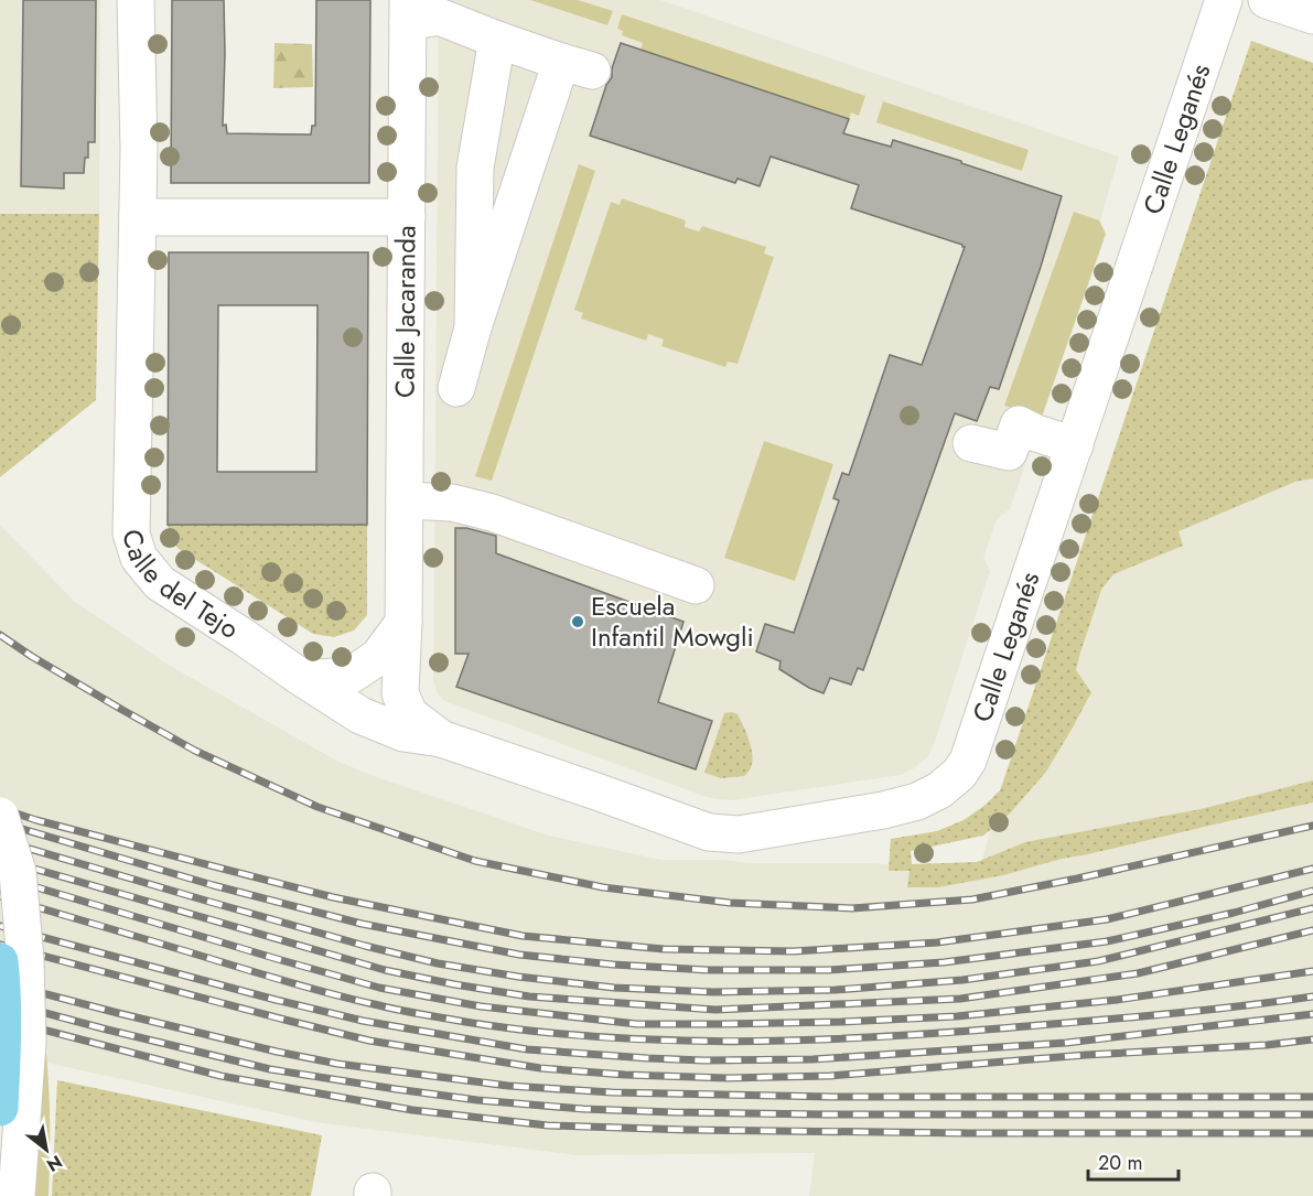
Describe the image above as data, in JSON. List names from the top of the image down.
{
  "streets": {
    "street": ["Calle Leganés", "Calle Jacaranda", "Calle del Tejo"]
  },
  "crossings": [
    ["Calle Leganés", "Calle Jacaranda"],
    ["Calle Leganés", "Calle del Tejo"],
    ["Calle Jacaranda", "Calle del Tejo"]
  ],
  "places": ["Escuela Infantil Mowgli"],
  "scale_bar": "20 m",
  "north": "bottom right"
}
